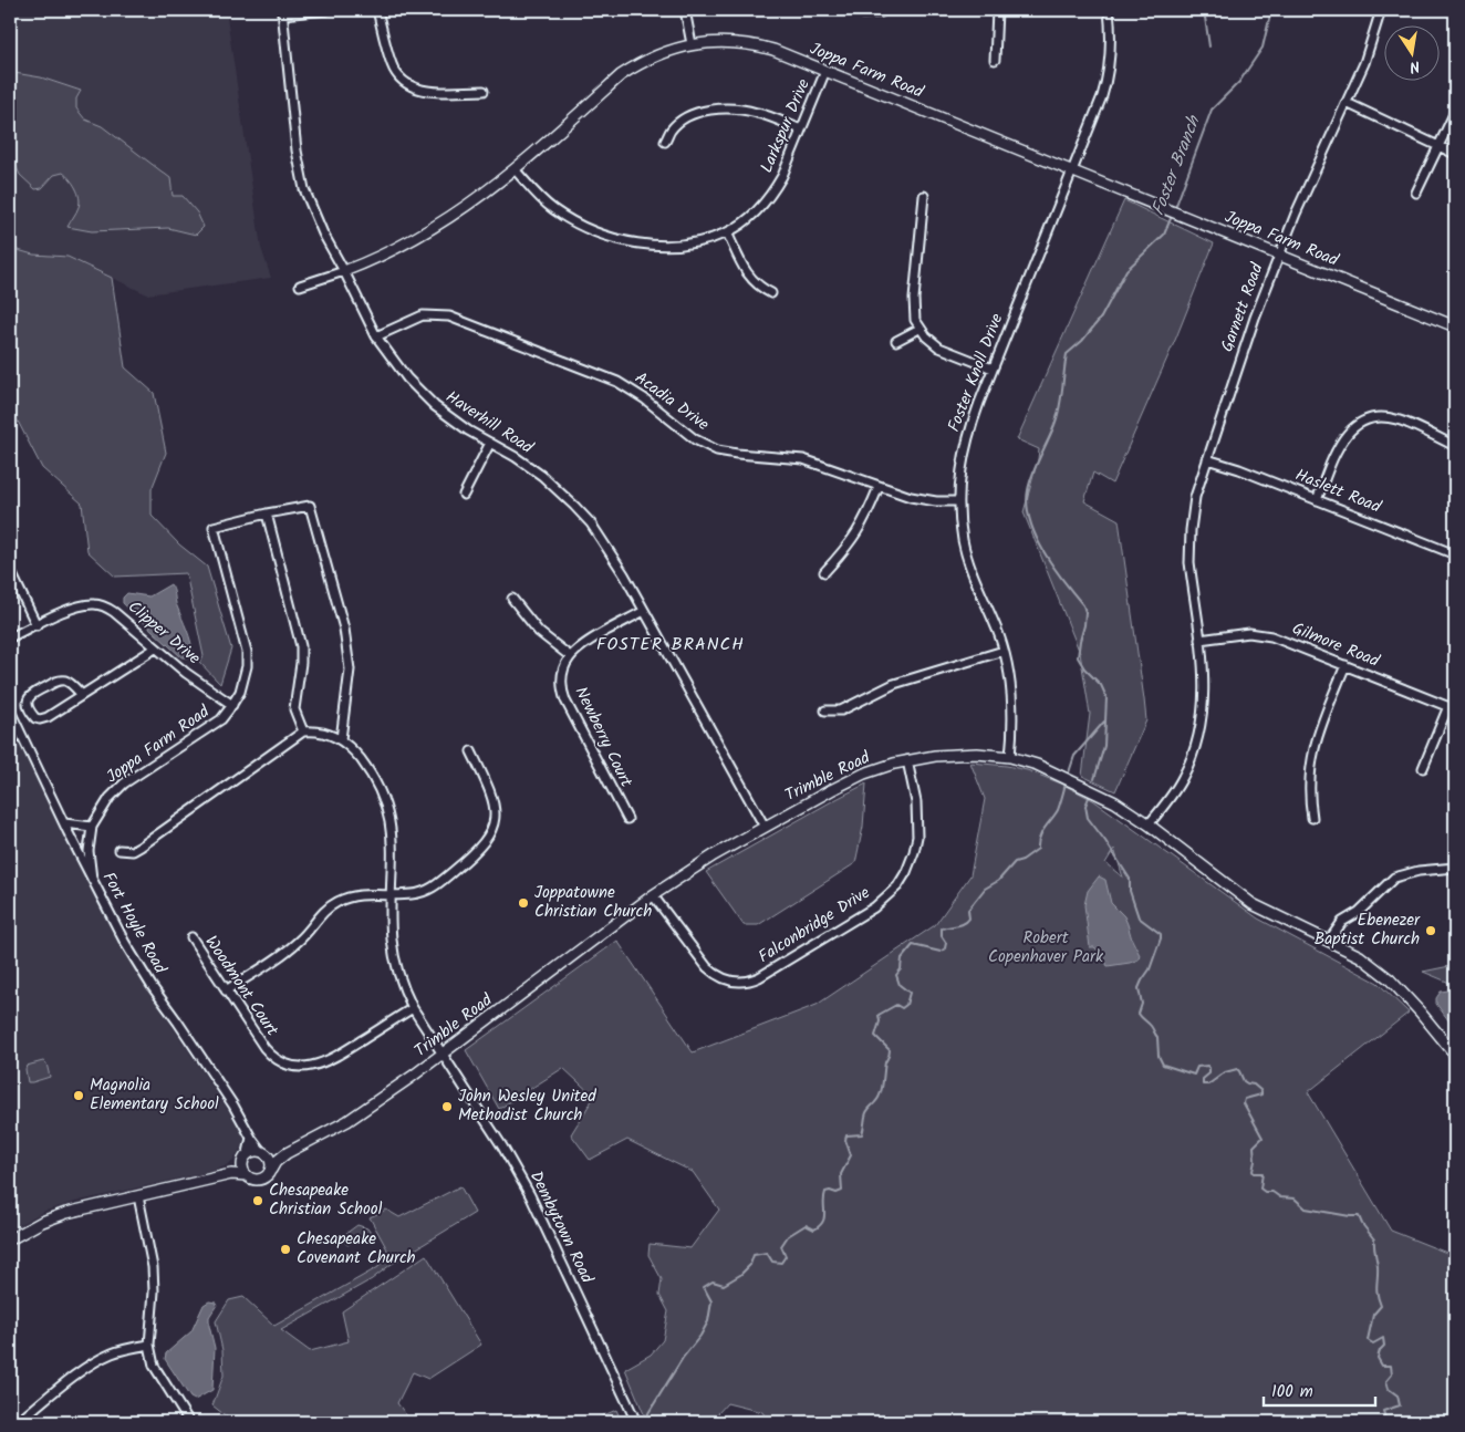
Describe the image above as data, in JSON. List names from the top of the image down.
{
  "streets": {
    "street": [
      "Joppa Farm Road",
      "Larkspur Drive",
      "Garnett Road",
      "Foster Knoll Drive",
      "Acadia Drive",
      "Haverhill Road",
      "Haslett Road",
      "Clipper Drive",
      "Gilmore Road",
      "Newberry Court",
      "Trimble Road",
      "Fort Hoyle Road",
      "Falconbridge Drive",
      "Woodmont Court",
      "Dembytown Road"
    ]
  },
  "crossings": [
    ["Joppa Farm Road", "Larkspur Drive"],
    ["Joppa Farm Road", "Garnett Road"],
    ["Joppa Farm Road", "Foster Knoll Drive"],
    ["Joppa Farm Road", "Haverhill Road"],
    ["Joppa Farm Road", "Clipper Drive"],
    ["Joppa Farm Road", "Fort Hoyle Road"],
    ["Garnett Road", "Haslett Road"],
    ["Garnett Road", "Gilmore Road"],
    ["Garnett Road", "Trimble Road"],
    ["Foster Knoll Drive", "Acadia Drive"],
    ["Foster Knoll Drive", "Trimble Road"],
    ["Acadia Drive", "Haverhill Road"],
    ["Haverhill Road", "Trimble Road"],
    ["Trimble Road", "Fort Hoyle Road"],
    ["Trimble Road", "Falconbridge Drive"],
    ["Trimble Road", "Dembytown Road"],
    ["Woodmont Court", "Dembytown Road"]
  ],
  "districts": ["FOSTER BRANCH"],
  "water": ["Foster Branch"],
  "parks": ["Robert Copenhaver Park"],
  "places": [
    "Joppatowne Christian Church",
    "Ebenezer Baptist Church",
    "Magnolia Elementary School",
    "John Wesley United Methodist Church",
    "Chesapeake Christian School",
    "Chesapeake Covenant Church"
  ],
  "scale_bar": "100 m",
  "north": "bottom"
}
